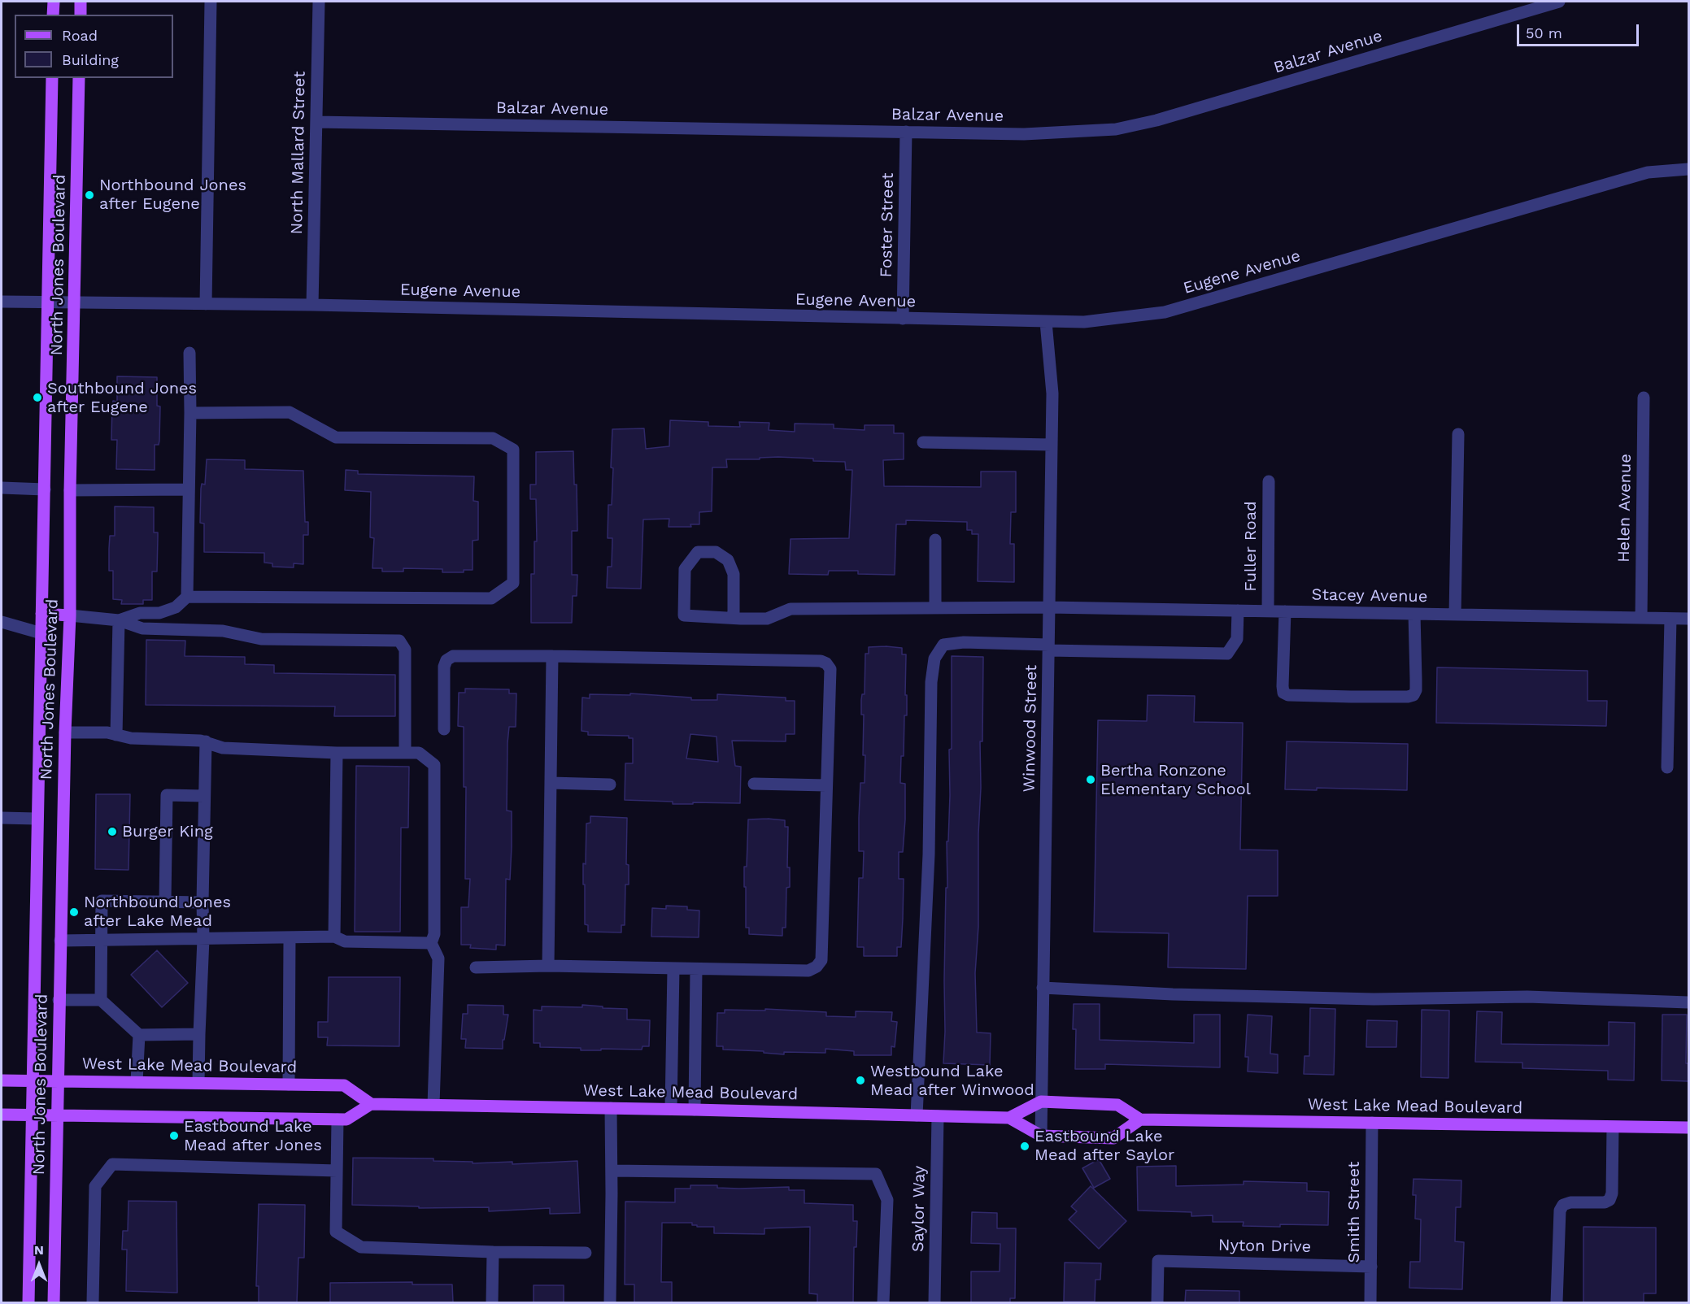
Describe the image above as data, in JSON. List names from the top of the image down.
{
  "streets": {
    "main road": ["North Jones Boulevard", "West Lake Mead Boulevard"],
    "street": [
      "Balzar Avenue",
      "North Mallard Street",
      "Foster Street",
      "Eugene Avenue",
      "Helen Avenue",
      "Fuller Road",
      "Stacey Avenue",
      "Winwood Street",
      "Saylor Way",
      "Smith Street",
      "Nyton Drive"
    ]
  },
  "crossings": [
    ["Balzar Avenue", "North Mallard Street"],
    ["Balzar Avenue", "Foster Street"],
    ["North Mallard Street", "Eugene Avenue"],
    ["Foster Street", "Eugene Avenue"],
    ["North Jones Boulevard", "Eugene Avenue"],
    ["North Jones Boulevard", "West Lake Mead Boulevard"],
    ["Eugene Avenue", "Winwood Street"],
    ["Helen Avenue", "Stacey Avenue"],
    ["Fuller Road", "Stacey Avenue"],
    ["Stacey Avenue", "Winwood Street"],
    ["Winwood Street", "West Lake Mead Boulevard"],
    ["West Lake Mead Boulevard", "Saylor Way"],
    ["West Lake Mead Boulevard", "Smith Street"],
    ["Smith Street", "Nyton Drive"]
  ],
  "places": [
    "Northbound Jones after Eugene",
    "Southbound Jones after Eugene",
    "Bertha Ronzone Elementary School",
    "Burger King",
    "Northbound Jones after Lake Mead",
    "Westbound Lake Mead after Winwood",
    "Eastbound Lake Mead after Jones",
    "Eastbound Lake Mead after Saylor"
  ],
  "legend": ["Road", "Building"],
  "scale_bar": "50 m",
  "north": "top"
}
